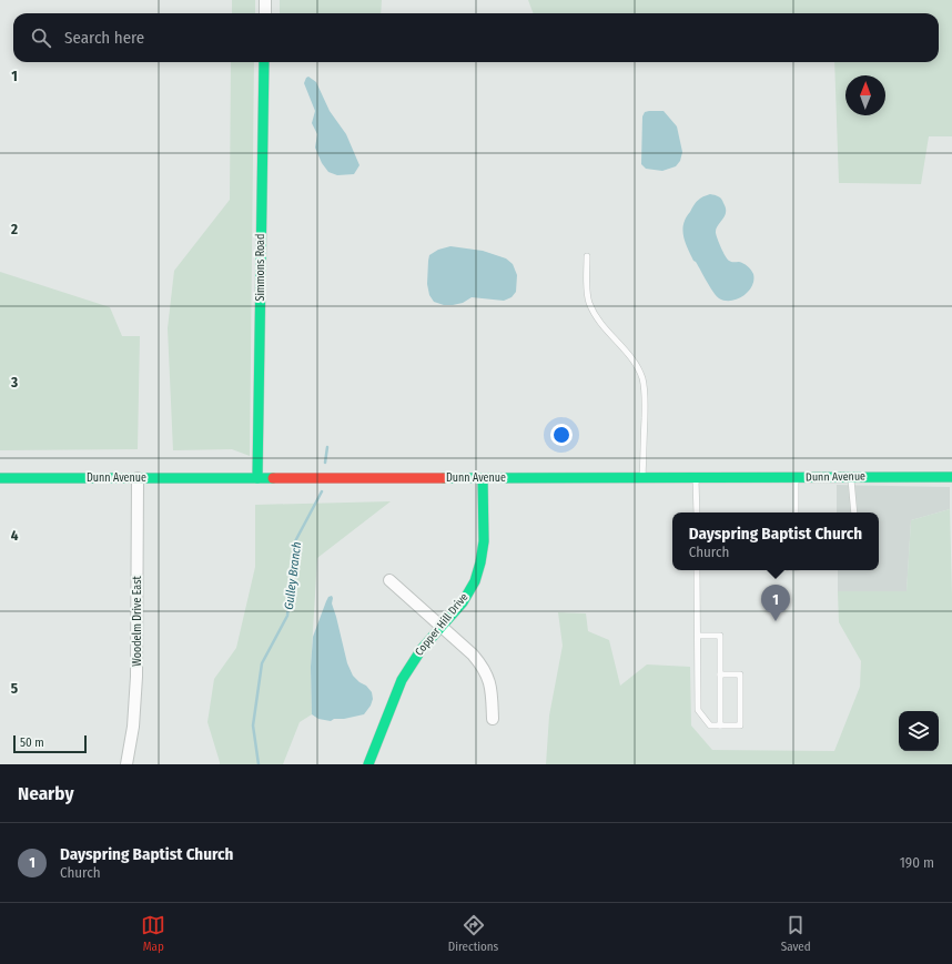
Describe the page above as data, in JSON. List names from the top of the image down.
{
  "streets": {
    "main road": ["Simmons Road", "Dunn Avenue", "Copper Hill Drive"],
    "street": ["Woodelm Drive East"]
  },
  "crossings": [
    ["Simmons Road", "Dunn Avenue"],
    ["Dunn Avenue", "Woodelm Drive East"],
    ["Dunn Avenue", "Copper Hill Drive"]
  ],
  "water": ["Gulley Branch"],
  "scale_bar": "50 m",
  "north": "top",
  "page": {
    "search": "Search here",
    "popup": ["Dayspring Baptist Church", "Church"],
    "pins": "1",
    "scale": "50 m",
    "heading": "Nearby",
    "list": [
      {
        "mark": "1",
        "name": "Dayspring Baptist Church",
        "note": "Church",
        "value": "190 m"
      }
    ],
    "nav": ["Map", "Directions", "Saved"]
  },
  "grid": {
    "rows": [
      "1",
      "2",
      "3",
      "4",
      "5"
    ]
  }
}
